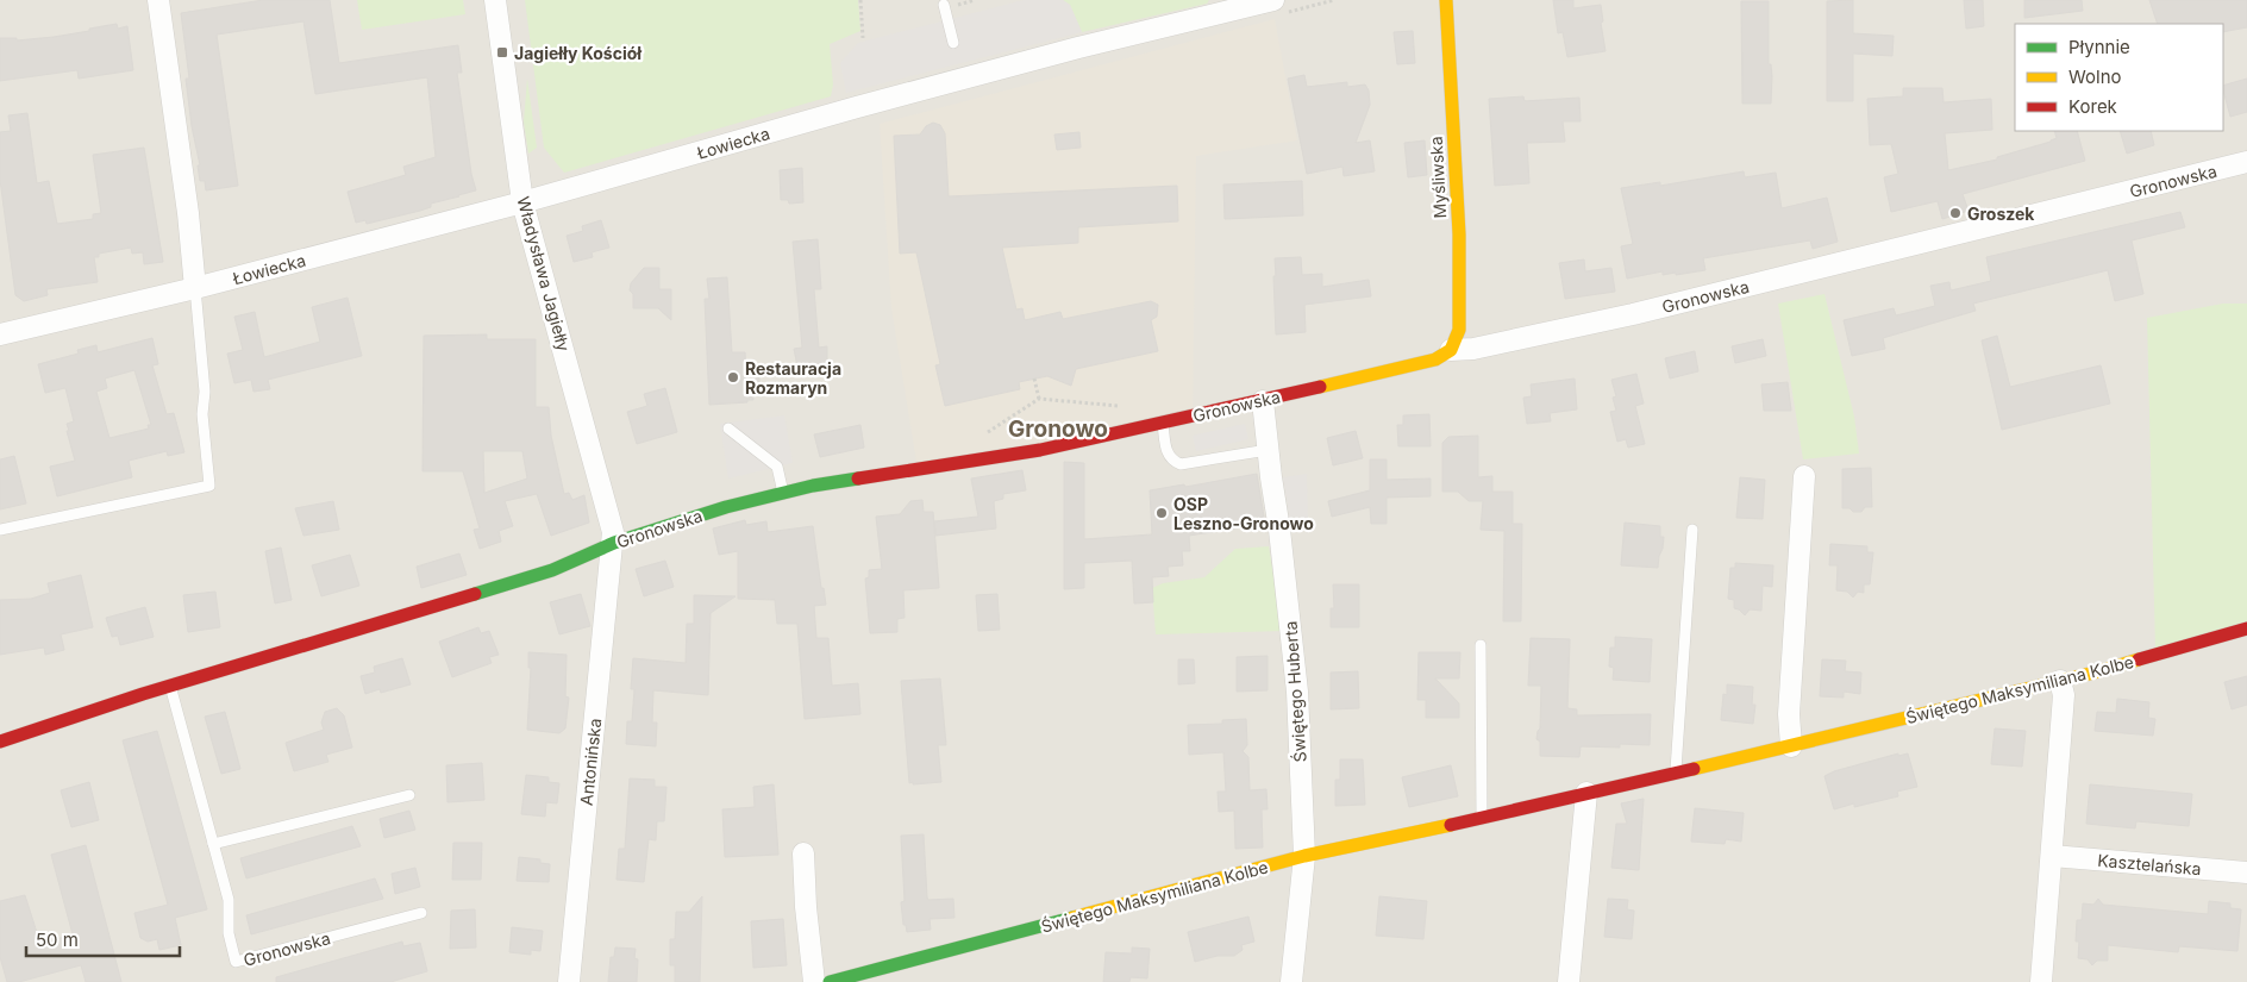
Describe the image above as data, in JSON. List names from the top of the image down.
{
  "streets": {
    "street": [
      "Łowiecka",
      "Myśliwska",
      "Gronowska",
      "Władysława Jagiełły",
      "Świętego Maksymiliana Kolbe",
      "Świętego Huberta",
      "Antonińska",
      "Kasztelańska"
    ]
  },
  "crossings": [
    ["Łowiecka", "Władysława Jagiełły"],
    ["Myśliwska", "Gronowska"],
    ["Gronowska", "Władysława Jagiełły"],
    ["Gronowska", "Świętego Huberta"],
    ["Gronowska", "Antonińska"],
    ["Władysława Jagiełły", "Antonińska"],
    ["Świętego Maksymiliana Kolbe", "Świętego Huberta"]
  ],
  "districts": ["Gronowo"],
  "places": {
    "transit": ["Jagiełły Kościół"],
    "other": ["Groszek", "Restauracja Rozmaryn", "OSP Leszno-Gronowo"]
  },
  "legend": ["Płynnie", "Wolno", "Korek"],
  "scale_bar": "50 m"
}
